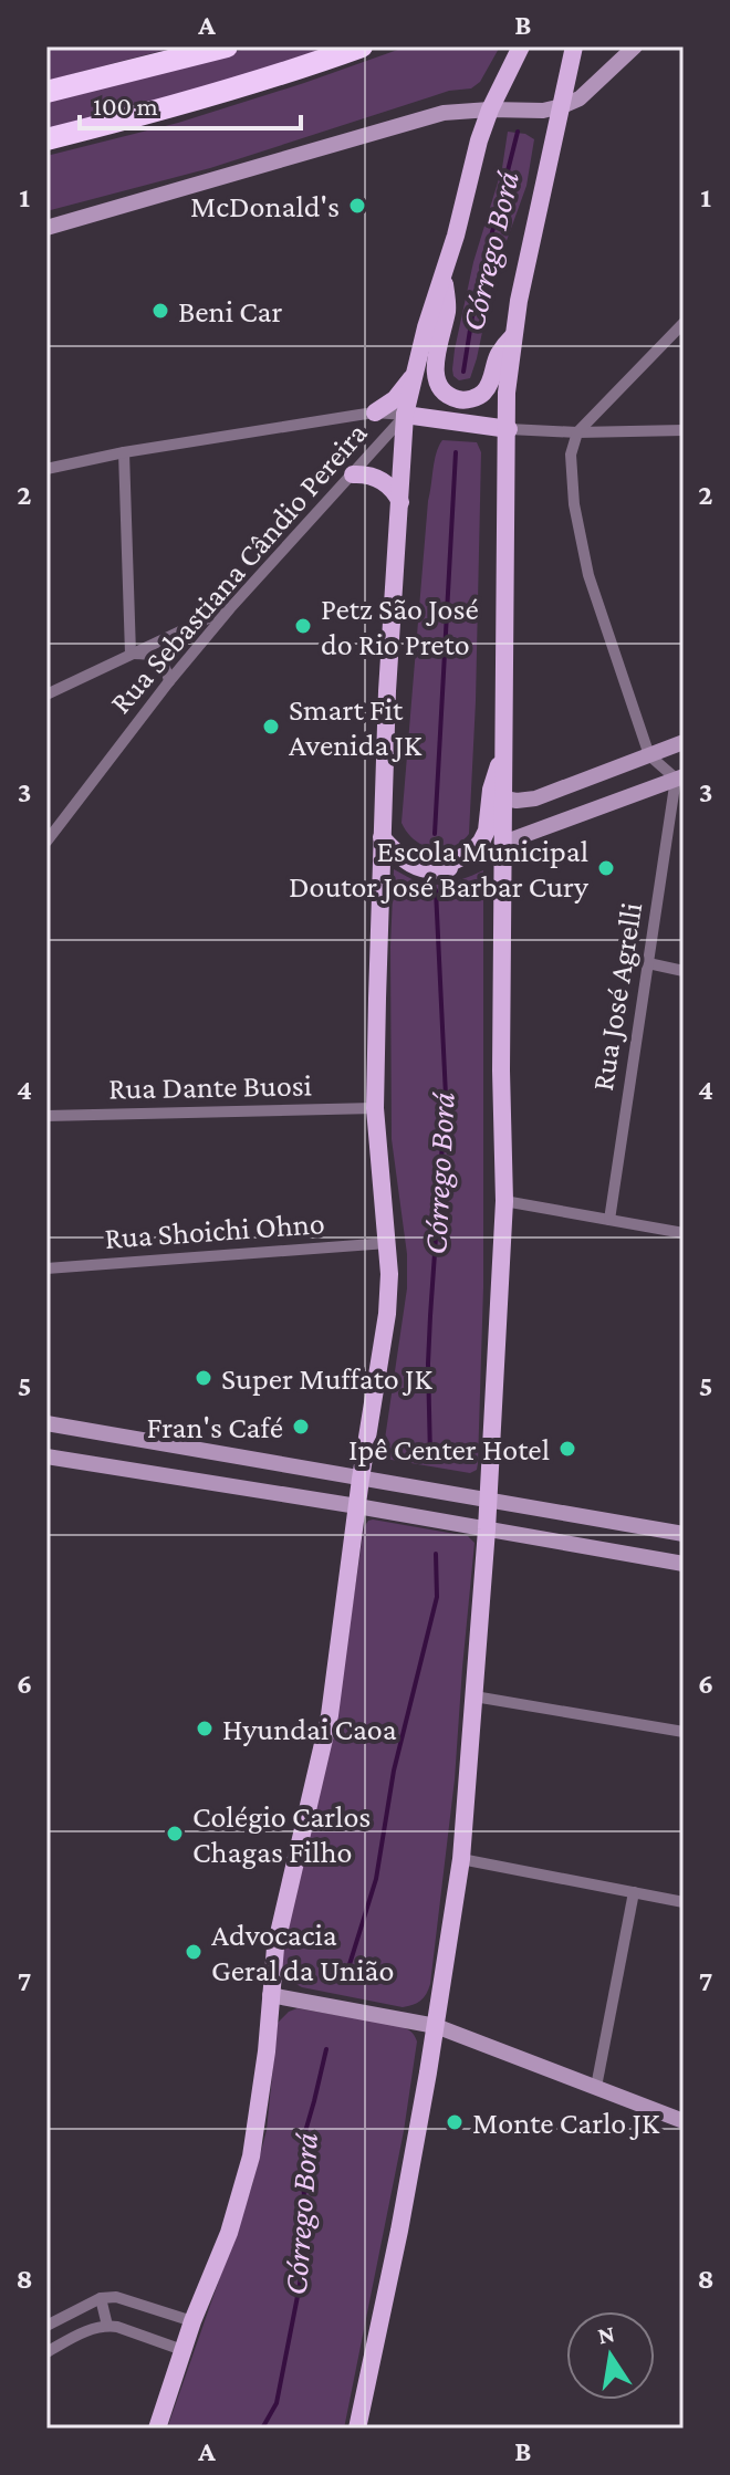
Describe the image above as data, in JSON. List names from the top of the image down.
{
  "streets": {
    "street": [
      "Rua Sebastiana Cândio Pereira",
      "Rua José Agrelli",
      "Rua Dante Buosi",
      "Rua Shoichi Ohno"
    ]
  },
  "water": ["Córrego Borá"],
  "places": [
    "McDonald's",
    "Beni Car",
    "Petz São José do Rio Preto",
    "Smart Fit Avenida JK",
    "Escola Municipal Doutor José Barbar Cury",
    "Super Muffato JK",
    "Fran's Café",
    "Ipê Center Hotel",
    "Hyundai Caoa",
    "Colégio Carlos Chagas Filho",
    "Advocacia Geral da União",
    "Monte Carlo JK"
  ],
  "scale_bar": "100 m",
  "north": "top",
  "grid": {
    "columns": ["A", "B"],
    "rows": [
      "1",
      "2",
      "3",
      "4",
      "5",
      "6",
      "7",
      "8"
    ]
  }
}
